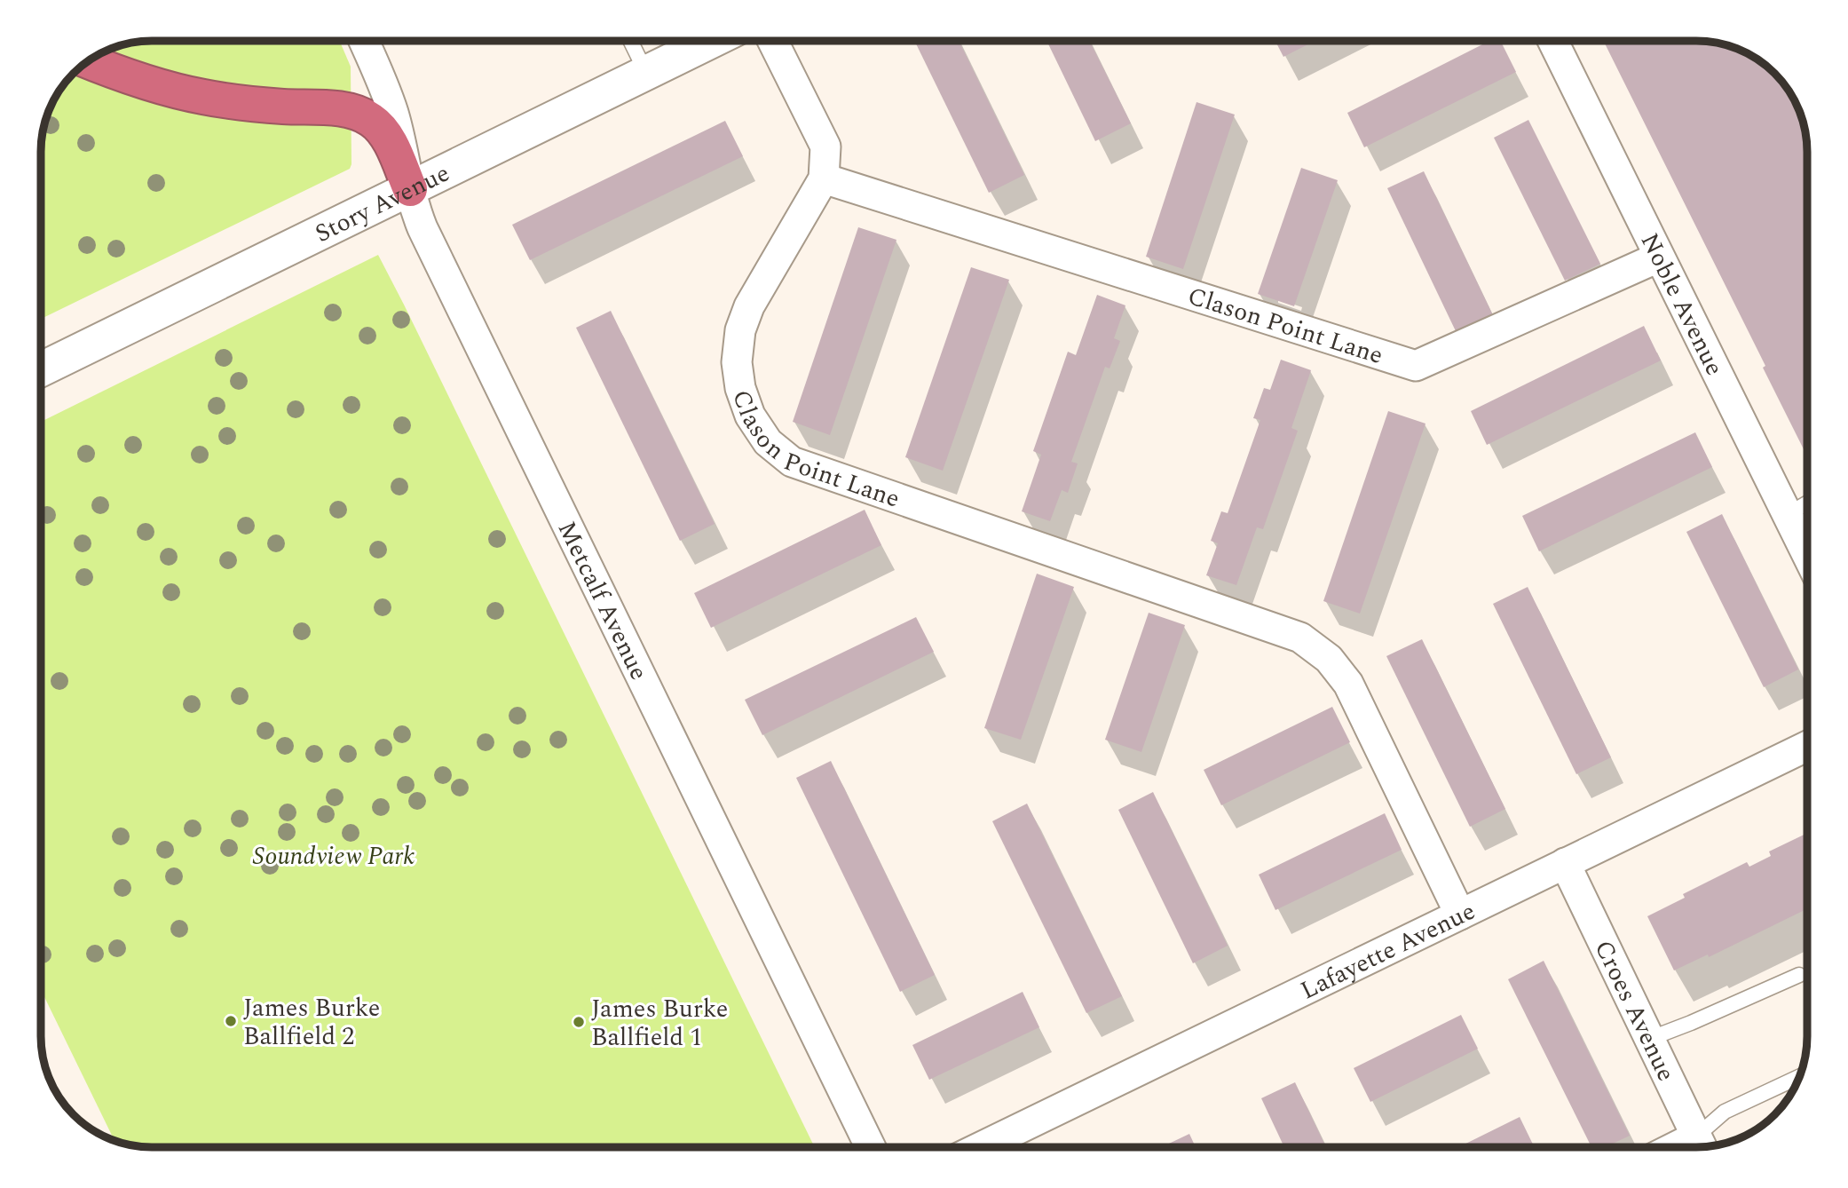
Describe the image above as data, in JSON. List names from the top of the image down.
{
  "streets": {
    "street": [
      "Story Avenue",
      "Noble Avenue",
      "Clason Point Lane",
      "Metcalf Avenue",
      "Lafayette Avenue",
      "Croes Avenue"
    ]
  },
  "crossings": [
    ["Story Avenue", "Metcalf Avenue"],
    ["Noble Avenue", "Clason Point Lane"],
    ["Clason Point Lane", "Lafayette Avenue"],
    ["Lafayette Avenue", "Croes Avenue"]
  ],
  "parks": ["Soundview Park"],
  "places": ["James Burke Ballfield 2", "James Burke Ballfield 1"]
}
